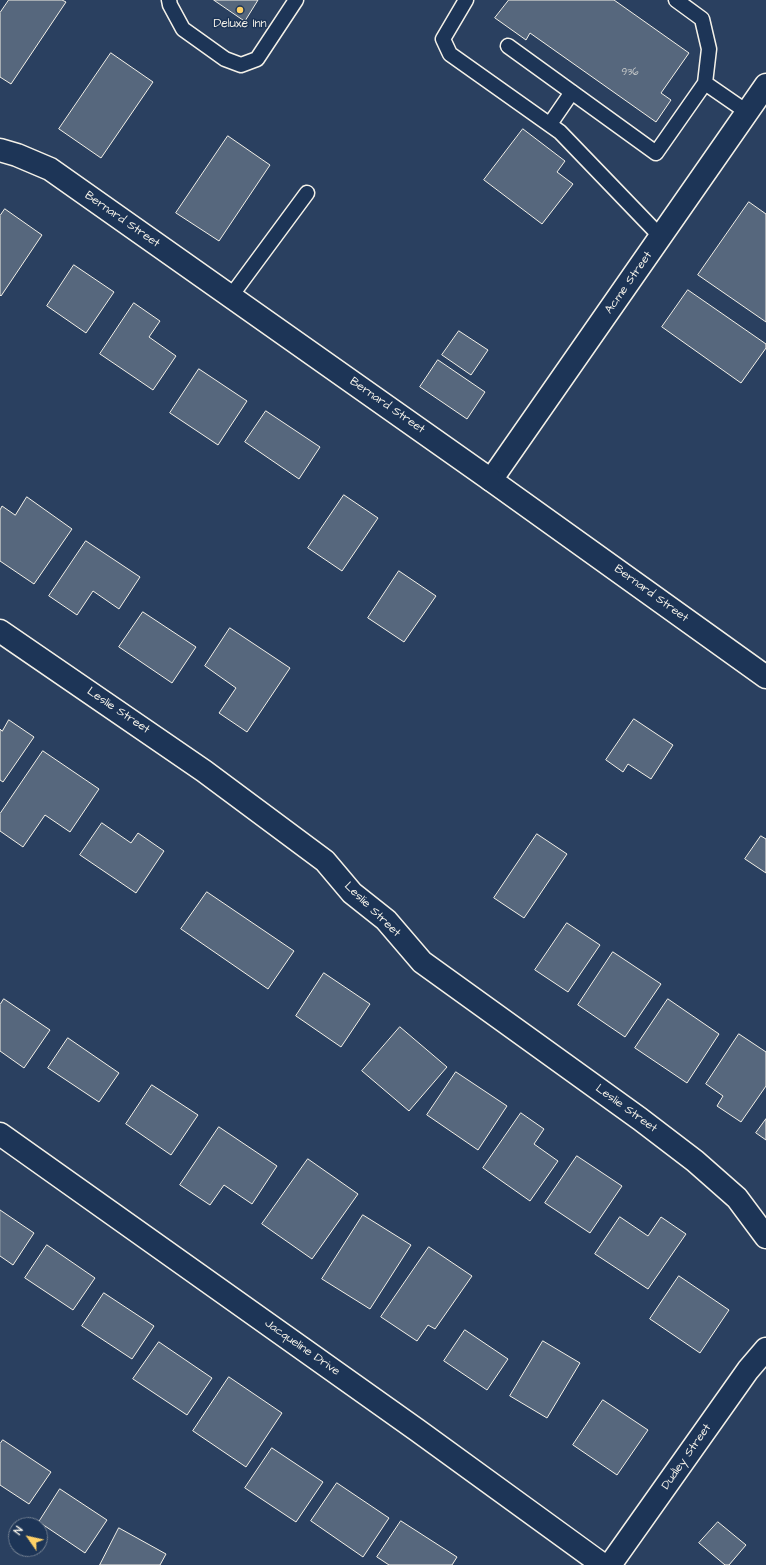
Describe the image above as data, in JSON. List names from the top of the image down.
{
  "streets": {
    "street": [
      "Bernard Street",
      "Acme Street",
      "Leslie Street",
      "Jacqueline Drive",
      "Dudley Street"
    ]
  },
  "crossings": [
    ["Bernard Street", "Acme Street"]
  ],
  "places": ["Deluxe Inn"],
  "house_numbers": ["936"],
  "north": "top left"
}
